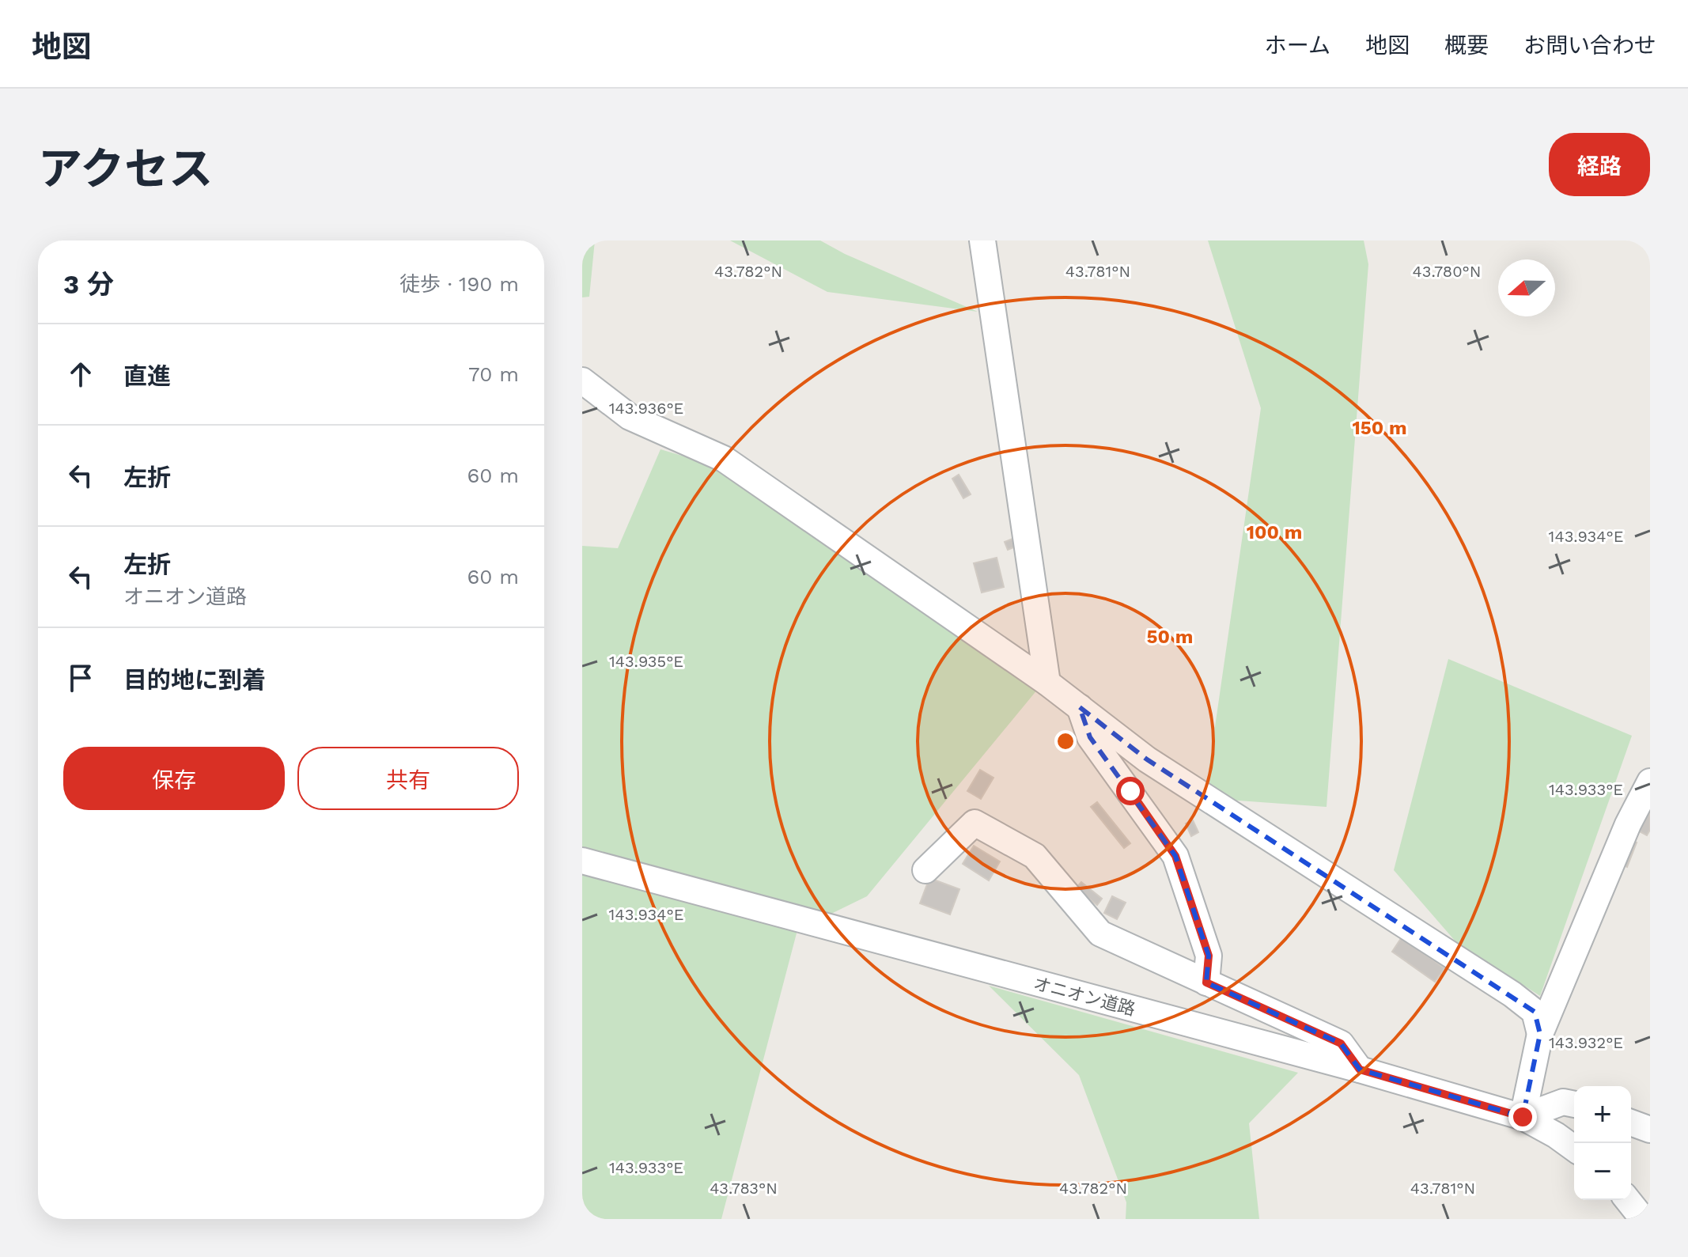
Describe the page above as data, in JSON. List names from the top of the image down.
{
  "streets": {
    "street": ["オニオン道路"]
  },
  "north": "left",
  "page": {
    "header": "地図",
    "nav": [
      "ホーム",
      "地図",
      "概要",
      "お問い合わせ"
    ],
    "title": "アクセス",
    "buttons": [
      "経路",
      ["保存", "共有"]
    ],
    "heading": ["3 分", "徒歩 · 190 m"],
    "list": [
      ["直進", "70 m"],
      ["左折", "60 m"],
      ["左折", "オニオン道路", "60 m"],
      "目的地に到着"
    ],
    "map_buttons": ["+", "−"]
  },
  "coordinates": [
    "43.782°N",
    "43.781°N",
    "43.780°N",
    "143.936°E",
    "143.934°E",
    "143.935°E",
    "143.933°E",
    "143.932°E",
    "43.783°N"
  ],
  "rings": ["150 m", "100 m", "50 m"]
}
